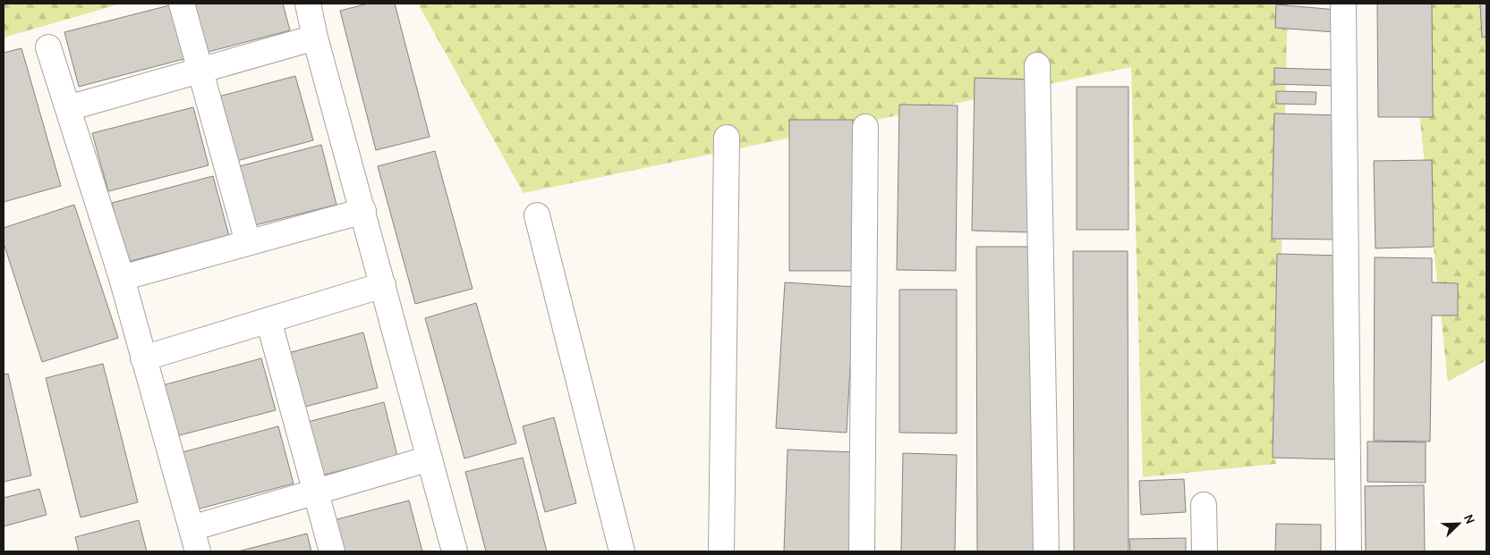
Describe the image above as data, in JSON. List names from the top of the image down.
{
  "north": "top right"
}
